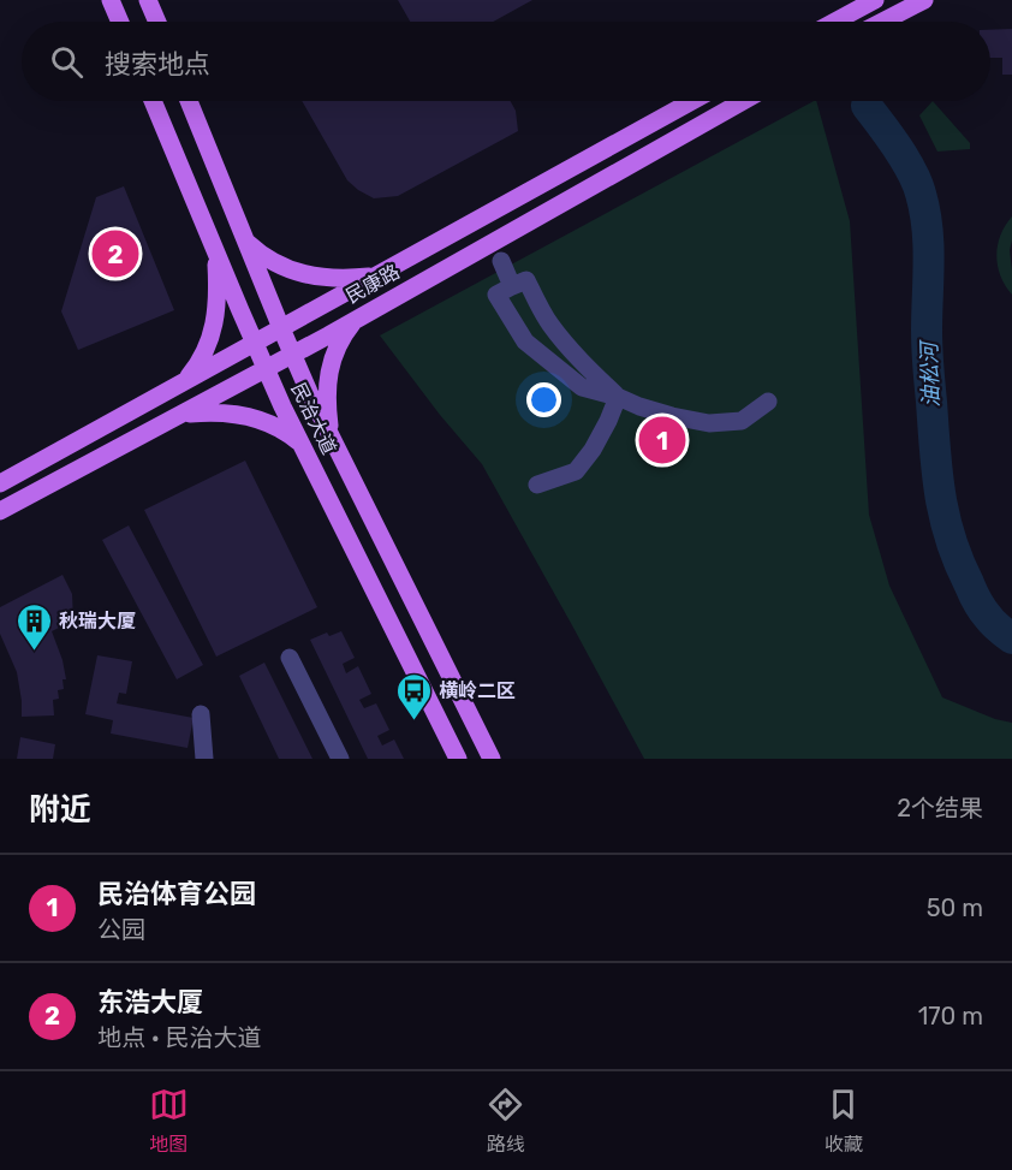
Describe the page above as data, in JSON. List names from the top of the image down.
{
  "streets": {
    "main road": ["民康路", "民治大道"]
  },
  "crossings": [
    ["民康路", "民治大道"]
  ],
  "water": ["油松河"],
  "places": {
    "building": ["秋瑞大厦"],
    "bus stop": ["横岭二区"]
  },
  "page": {
    "search": "搜索地点",
    "pins": ["2", "1"],
    "heading": ["附近", "2个结果"],
    "list": [
      {
        "mark": "1",
        "name": "民治体育公园",
        "note": "公园",
        "value": "50 m"
      },
      {
        "mark": "2",
        "name": "东浩大厦",
        "note": "地点 · 民治大道",
        "value": "170 m"
      }
    ],
    "nav": ["地图", "路线", "收藏"]
  }
}
